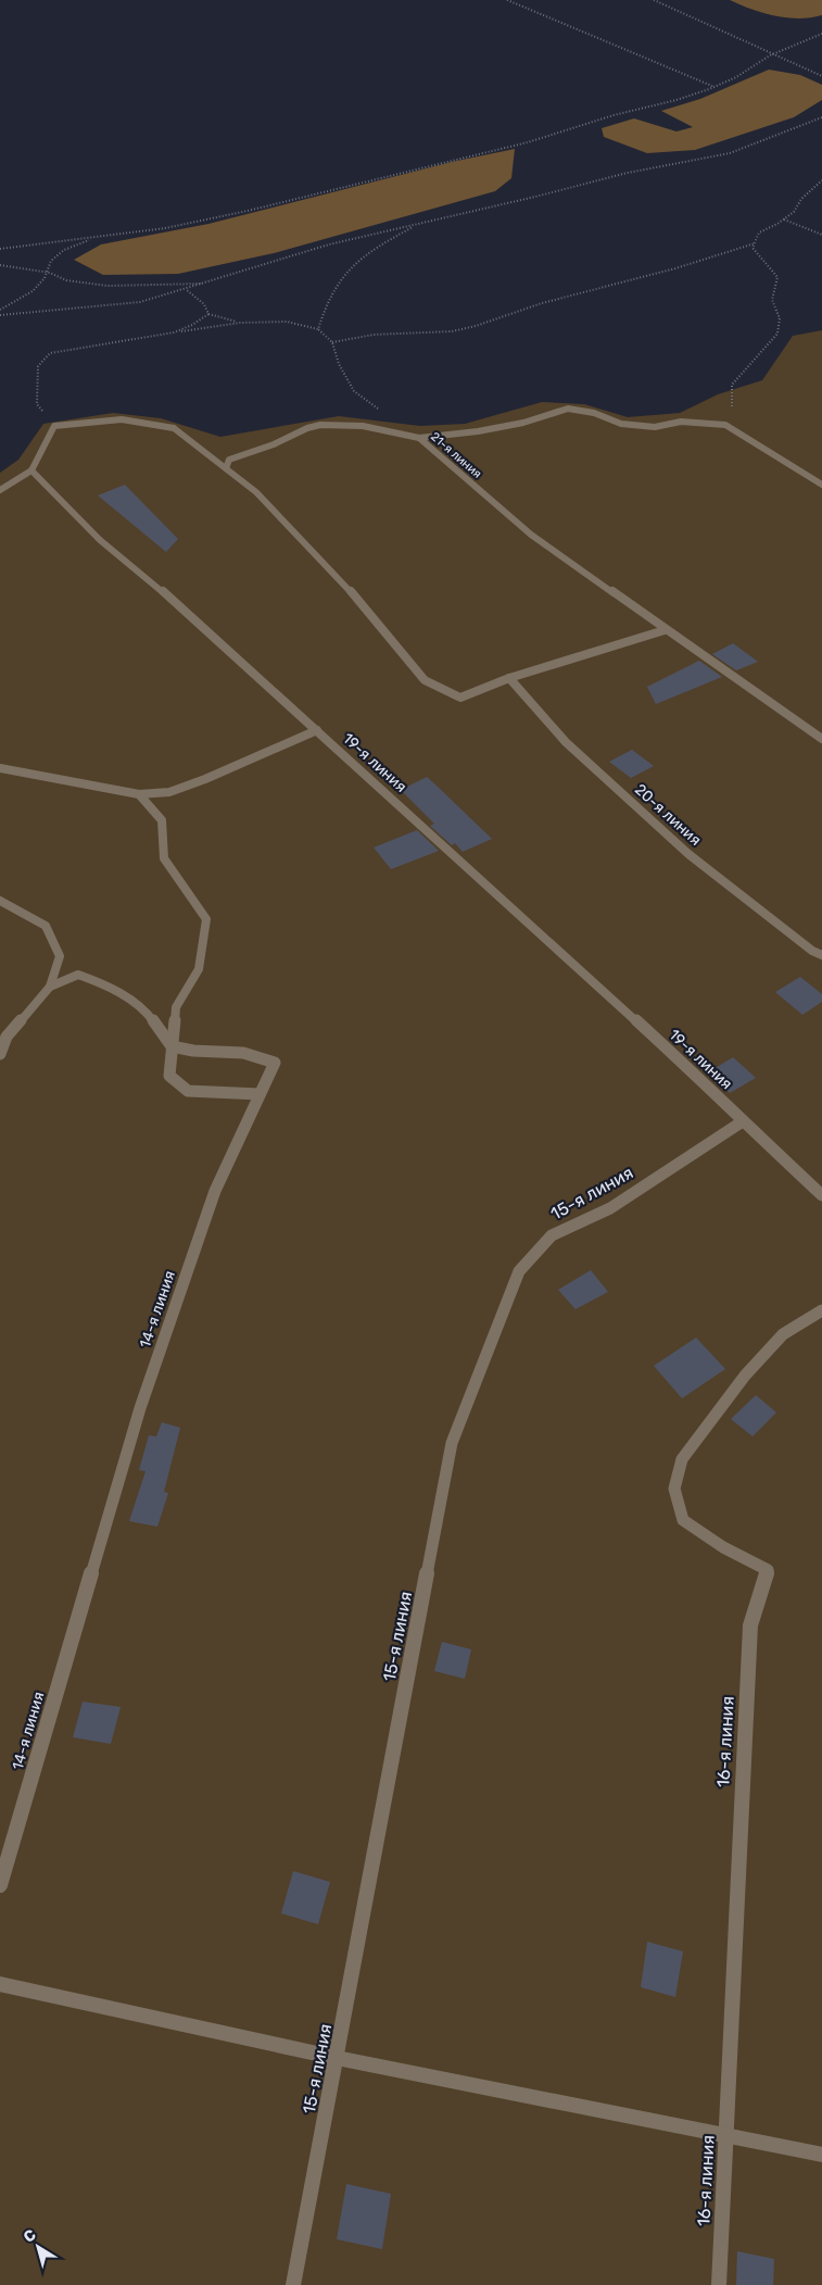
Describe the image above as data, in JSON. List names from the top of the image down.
{
  "streets": {
    "street": [
      "21-я линия",
      "19-я линия",
      "20-я линия",
      "15-я линия",
      "14-я линия",
      "16-я линия"
    ]
  },
  "crossings": [
    ["19-я линия", "15-я линия"]
  ],
  "north": "top left"
}
